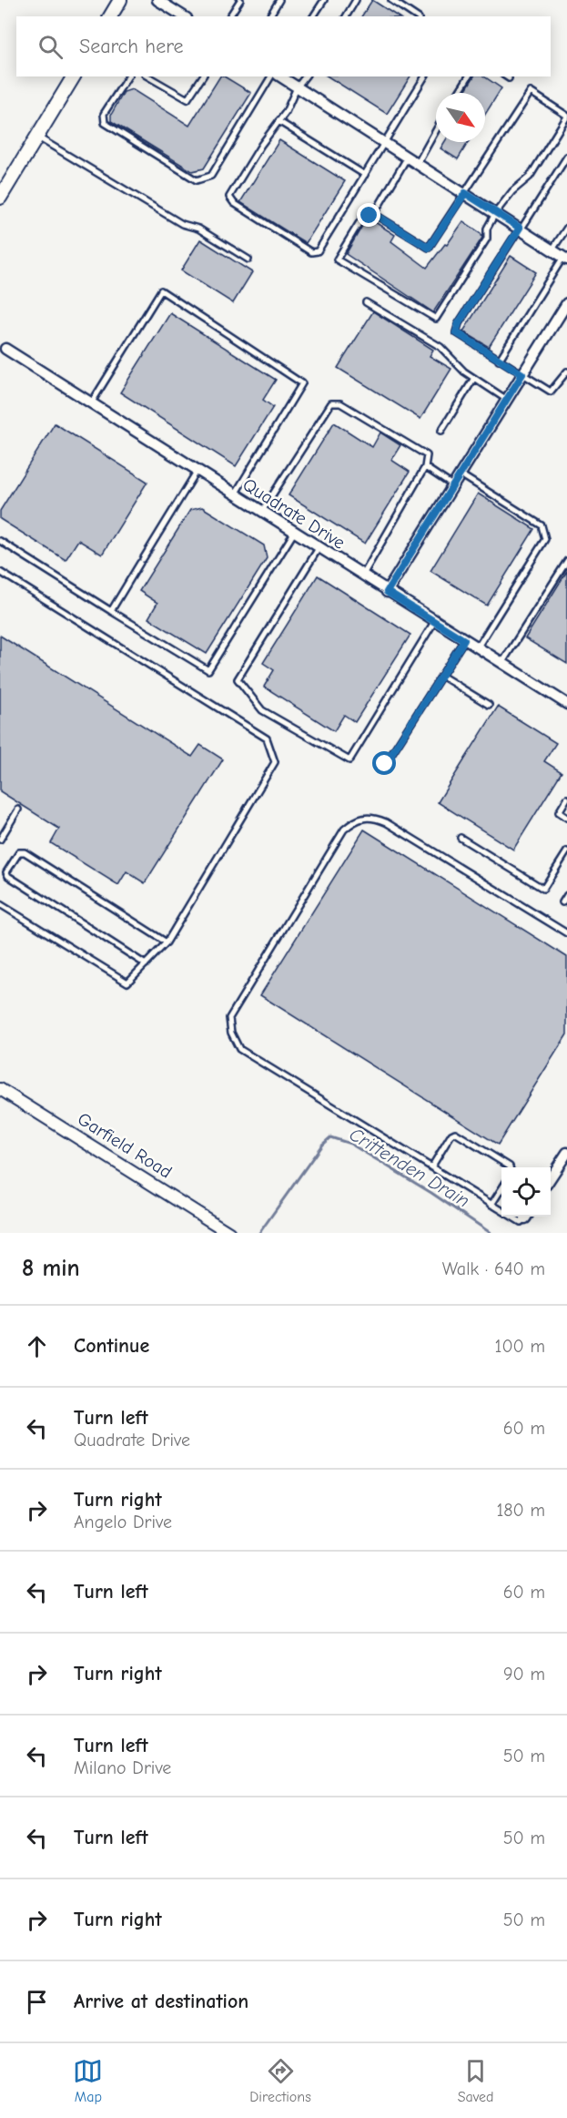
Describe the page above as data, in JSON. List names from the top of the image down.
{
  "streets": {
    "street": ["Quadrate Drive", "Garfield Road"]
  },
  "water": ["Crittenden Drain"],
  "north": "bottom right",
  "page": {
    "search": "Search here",
    "heading": ["8 min", "Walk · 640 m"],
    "list": [
      ["Continue", "100 m"],
      ["Turn left", "Quadrate Drive", "60 m"],
      ["Turn right", "Angelo Drive", "180 m"],
      ["Turn left", "60 m"],
      ["Turn right", "90 m"],
      ["Turn left", "Milano Drive", "50 m"],
      ["Turn left", "50 m"],
      ["Turn right", "50 m"],
      "Arrive at destination"
    ],
    "nav": ["Map", "Directions", "Saved"]
  }
}
